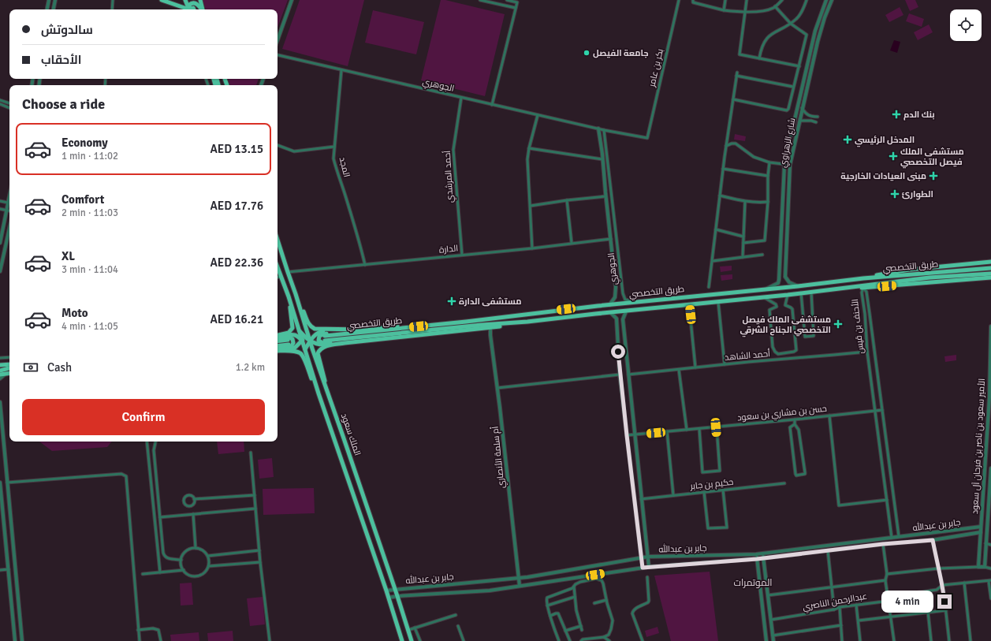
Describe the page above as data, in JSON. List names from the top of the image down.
{
  "streets": {
    "main road": ["طريق التخصصي", "الملك سعود"],
    "street": [
      "بكر بن عامر",
      "الجوهري",
      "شارع الزهراوي",
      "المجد",
      "أحمد المرشدي",
      "الدارة",
      "الأحنف بن قيس",
      "أحمد الشاهد",
      "حسن بن مشاري بن سعود",
      "الأمير سعود بن ناصر بن فرحان آل سعود",
      "أم سلمة الأنصاري",
      "حكيم بن جابر",
      "جابر بن عبدالله",
      "عبدالرحمن الناصري"
    ]
  },
  "crossings": [
    ["بكر بن عامر", "الجوهري"],
    ["الجوهري", "المجد"],
    ["الجوهري", "أحمد المرشدي"],
    ["الجوهري", "الدارة"],
    ["الجوهري", "طريق التخصصي"],
    ["شارع الزهراوي", "طريق التخصصي"],
    ["المجد", "الدارة"],
    ["أحمد المرشدي", "الدارة"],
    ["الدارة", "الملك سعود"],
    ["الأحنف بن قيس", "أحمد الشاهد"],
    ["الأحنف بن قيس", "حسن بن مشاري بن سعود"],
    ["الأحنف بن قيس", "جابر بن عبدالله"],
    ["الملك سعود", "جابر بن عبدالله"],
    ["الأمير سعود بن ناصر بن فرحان آل سعود", "جابر بن عبدالله"],
    ["أم سلمة الأنصاري", "جابر بن عبدالله"]
  ],
  "districts": ["الموتمرات"],
  "places": {
    "other": ["جامعة الفيصل"],
    "health": [
      "بنك الدم",
      "المدخل الرئيسي",
      "مستشفى الملك فيصل التخصصي",
      "مبنى العيادات الخارجية",
      "الطوارئ",
      "مستشفى الدارة",
      "مستشفى الملك فيصل التخصصي الجناح الشرقي"
    ]
  },
  "page": {
    "banner": ["سالدوتش", "الأحقاب"],
    "heading": "Choose a ride",
    "list": [
      {
        "name": "Economy",
        "note": "1 min · 11:02",
        "value": "AED 13.15"
      },
      {
        "name": "Comfort",
        "note": "2 min · 11:03",
        "value": "AED 17.76"
      },
      {
        "name": "XL",
        "note": "3 min · 11:04",
        "value": "AED 22.36"
      },
      {
        "name": "Moto",
        "note": "4 min · 11:05",
        "value": "AED 16.21"
      }
    ],
    "pay": ["Cash", "1.2 km"],
    "buttons": "Confirm",
    "bubble": "4 min"
  }
}
